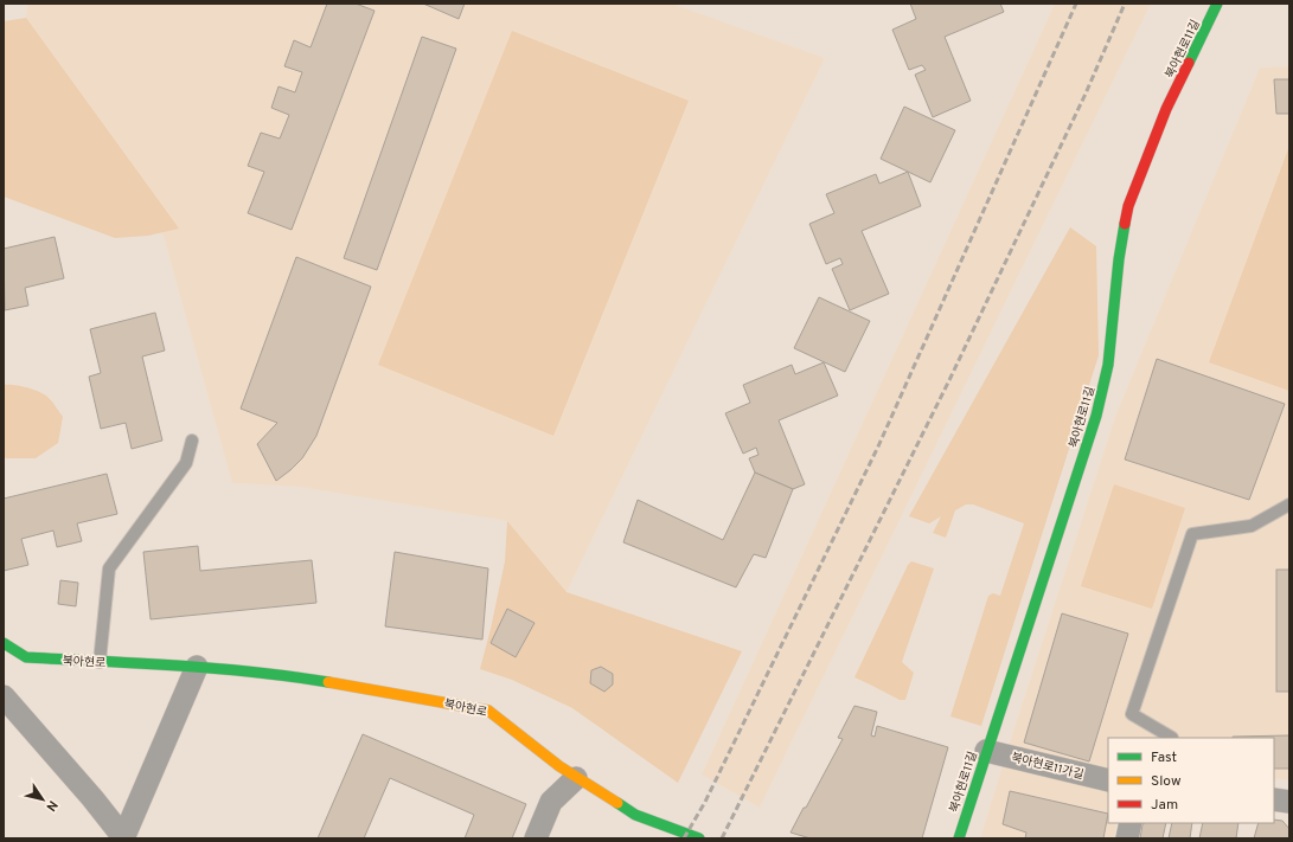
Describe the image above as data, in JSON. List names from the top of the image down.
{
  "streets": {
    "street": ["북아현로11길", "북아현로", "북아현로11가길"]
  },
  "crossings": [
    ["북아현로11길", "북아현로11가길"]
  ],
  "legend": ["Fast", "Slow", "Jam"],
  "north": "bottom right"
}
